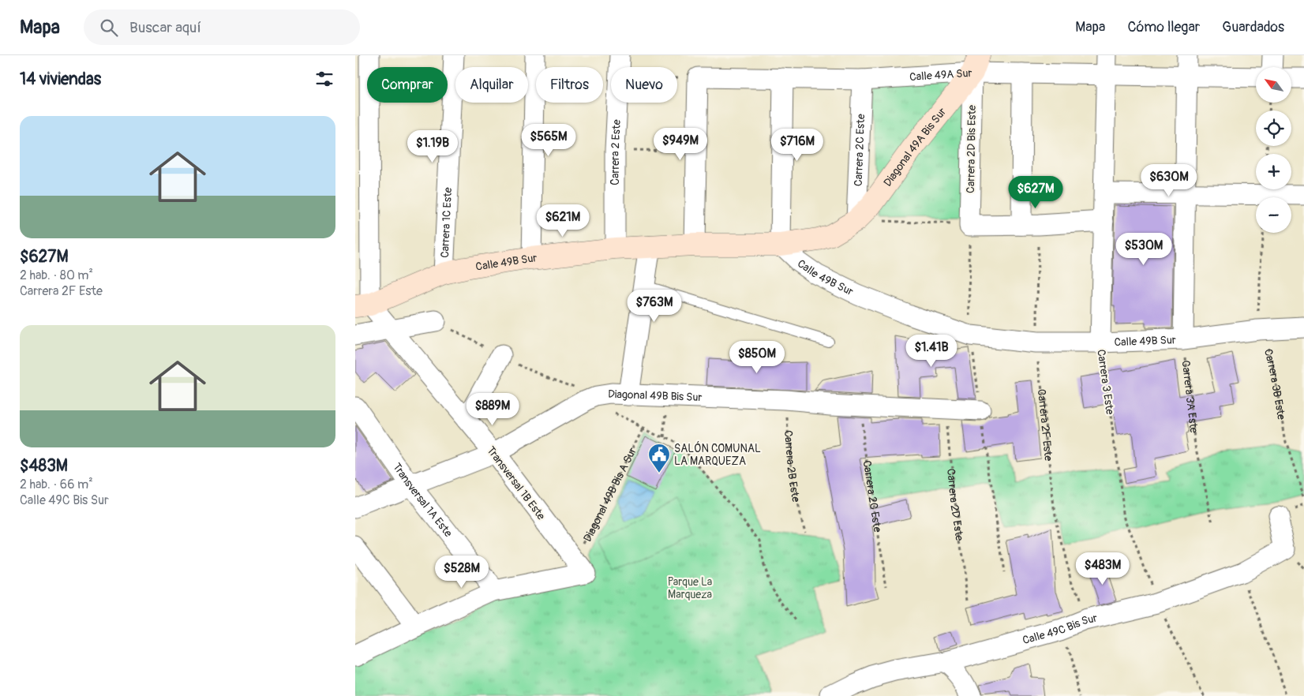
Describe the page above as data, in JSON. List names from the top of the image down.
{
  "streets": {
    "street": [
      "Calle 49A Sur",
      "Diagonal 49A Bis Sur",
      "Carrera 2D Bis Este",
      "Carrera 2C Este",
      "Carrera 2 Este",
      "Carrera 1C Este",
      "Calle 49B Sur",
      "Carrera 3 Este",
      "Diagonal 49B Bis Sur",
      "Transversal 1B Este",
      "Transversal 1A Este",
      "Calle 49C Bis Sur"
    ],
    "path": [
      "Carrera 3B Este",
      "Carrera 3A Este",
      "Carrera 2F Este",
      "Carrera 2B Este",
      "Diagonal 49B Bis A Sur",
      "Carrera 2D Este"
    ]
  },
  "crossings": [
    ["Calle 49A Sur", "Diagonal 49A Bis Sur"],
    ["Calle 49A Sur", "Carrera 2D Bis Este"],
    ["Calle 49A Sur", "Carrera 2C Este"],
    ["Calle 49A Sur", "Carrera 3 Este"],
    ["Diagonal 49A Bis Sur", "Carrera 2D Bis Este"],
    ["Diagonal 49A Bis Sur", "Carrera 2C Este"],
    ["Diagonal 49A Bis Sur", "Calle 49B Sur"],
    ["Carrera 2C Este", "Diagonal 49B Bis Sur"],
    ["Carrera 2 Este", "Calle 49B Sur"],
    ["Carrera 1C Este", "Calle 49B Sur"],
    ["Calle 49B Sur", "Carrera 3 Este"],
    ["Calle 49B Sur", "Carrera 3B Este"],
    ["Calle 49B Sur", "Carrera 3A Este"],
    ["Calle 49B Sur", "Carrera 2F Este"],
    ["Calle 49B Sur", "Transversal 1B Este"],
    ["Diagonal 49B Bis Sur", "Carrera 2B Este"],
    ["Diagonal 49B Bis Sur", "Transversal 1B Este"],
    ["Diagonal 49B Bis Sur", "Transversal 1A Este"],
    ["Diagonal 49B Bis Sur", "Carrera 2D Este"],
    ["Carrera 2F Este", "Calle 49C Bis Sur"],
    ["Transversal 1B Este", "Diagonal 49B Bis A Sur"]
  ],
  "parks": ["Parque La Marqueza"],
  "places": {
    "public building": ["SALÓN COMUNAL LA MARQUEZA"]
  },
  "north": "top left",
  "page": {
    "header": "Mapa",
    "search": "Buscar aquí",
    "nav": ["Mapa", "Cómo llegar", "Guardados"],
    "heading": "14 viviendas",
    "map_buttons": ["+", "−"],
    "chip": [
      "Comprar",
      "Alquilar",
      "Filtros",
      "Nuevo"
    ],
    "list": [
      {
        "name": "$627M",
        "note": "2 hab. · 80 m² · Carrera 2F Este"
      },
      {
        "name": "$483M",
        "note": "2 hab. · 66 m² · Calle 49C Bis Sur"
      }
    ],
    "price": [
      "$565M",
      "$949M",
      "$716M",
      "$1.19B",
      "$630M",
      "$627M",
      "$621M",
      "$530M",
      "$763M",
      "$1.41B",
      "$850M",
      "$889M",
      "$483M",
      "$528M"
    ]
  }
}
